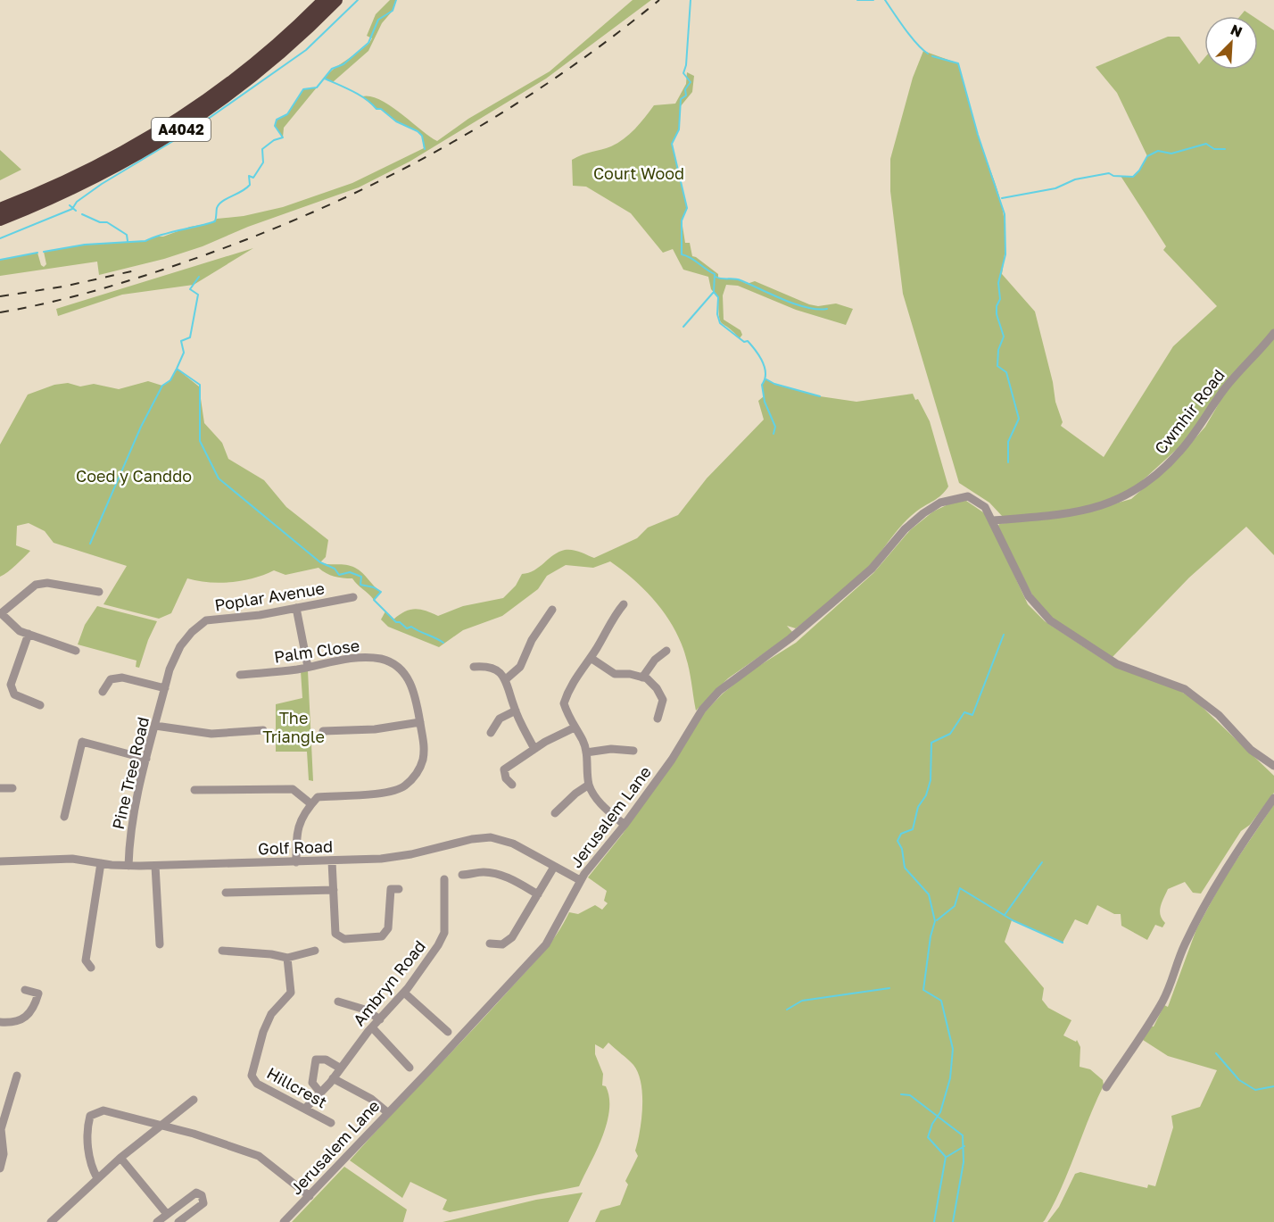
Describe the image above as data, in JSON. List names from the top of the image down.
{
  "streets": {
    "highway": ["A4042"],
    "street": [
      "Cwmhir Road",
      "Poplar Avenue",
      "Palm Close",
      "Pine Tree Road",
      "Jerusalem Lane",
      "Golf Road",
      "Ambryn Road",
      "Hillcrest"
    ]
  },
  "crossings": [
    ["Cwmhir Road", "Jerusalem Lane"],
    ["Poplar Avenue", "Pine Tree Road"],
    ["Pine Tree Road", "Golf Road"],
    ["Jerusalem Lane", "Golf Road"],
    ["Jerusalem Lane", "Hillcrest"],
    ["Ambryn Road", "Hillcrest"]
  ],
  "parks": ["Court Wood", "Coed y Canddo", "The Triangle"],
  "north": "top right"
}
